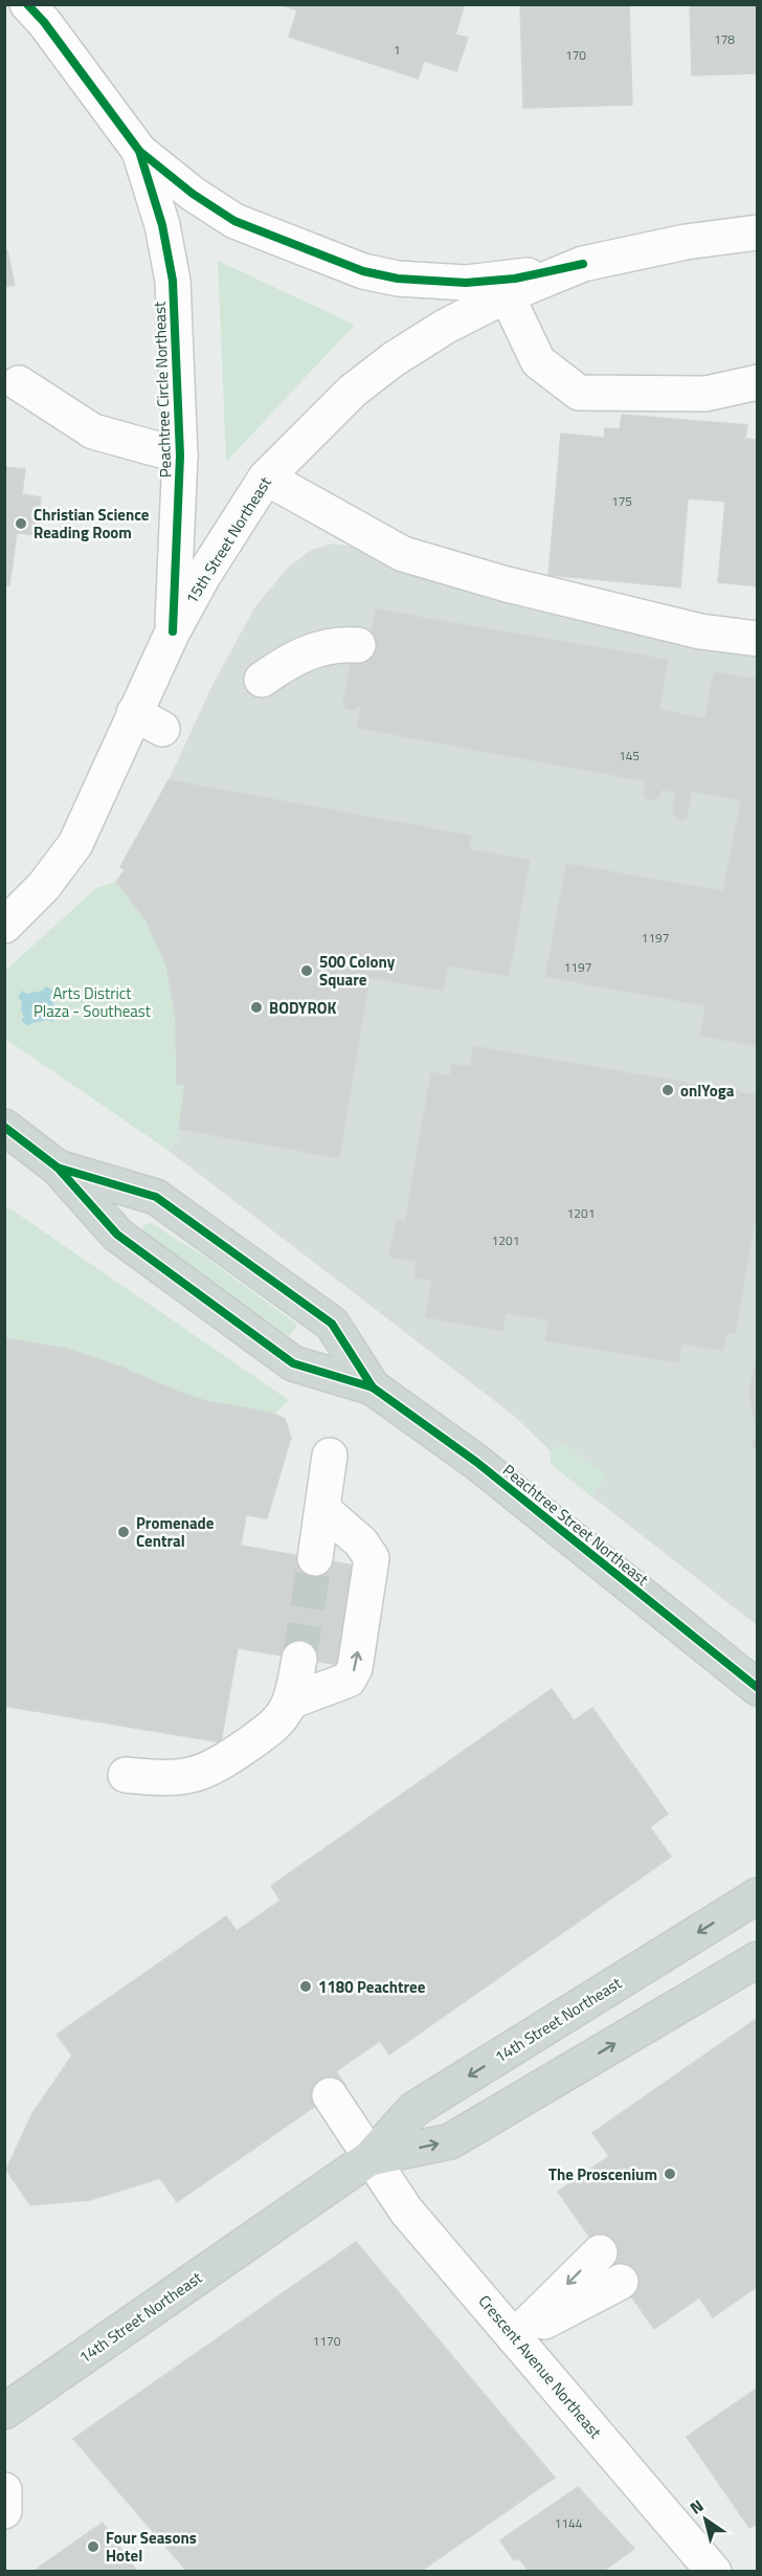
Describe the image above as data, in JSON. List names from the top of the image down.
{
  "streets": {
    "main road": ["Peachtree Street Northeast", "14th Street Northeast"],
    "street": ["Peachtree Circle Northeast", "15th Street Northeast", "Crescent Avenue Northeast"]
  },
  "crossings": [
    ["Peachtree Circle Northeast", "15th Street Northeast"],
    ["14th Street Northeast", "Crescent Avenue Northeast"]
  ],
  "parks": ["Arts District Plaza - Southeast"],
  "places": [
    "Christian Science Reading Room",
    "500 Colony Square",
    "BODYROK",
    "onlYoga",
    "Promenade Central",
    "1180 Peachtree",
    "The Proscenium",
    "Four Seasons Hotel"
  ],
  "house_numbers": [
    "178",
    "1",
    "170",
    "175",
    "145",
    "1197",
    "1197",
    "1201",
    "1201",
    "1170",
    "1144"
  ],
  "north": "top left"
}
